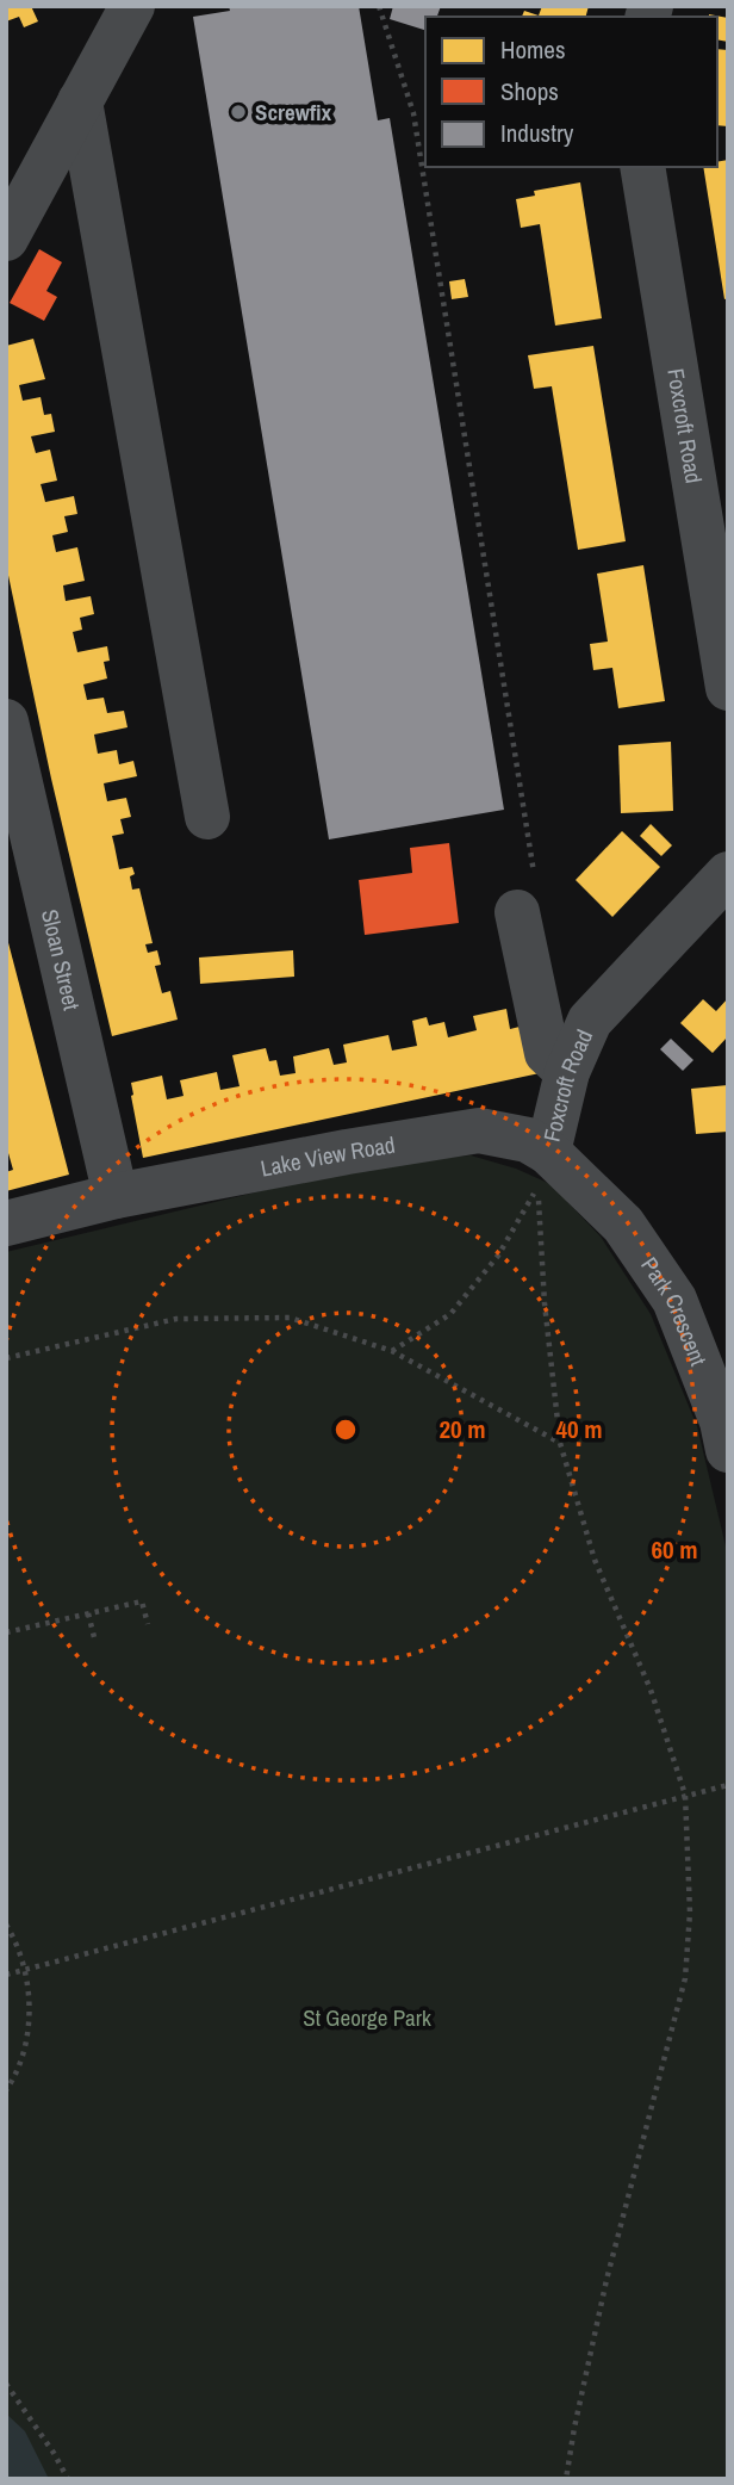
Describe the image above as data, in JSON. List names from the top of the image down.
{
  "streets": {
    "street": [
      "Foxcroft Road",
      "Sloan Street",
      "Lake View Road",
      "Park Crescent"
    ]
  },
  "crossings": [
    ["Foxcroft Road", "Lake View Road"],
    ["Sloan Street", "Lake View Road"],
    ["Lake View Road", "Park Crescent"]
  ],
  "parks": ["St George Park"],
  "places": ["Screwfix"],
  "legend": ["Homes", "Shops", "Industry"],
  "rings": ["20 m", "40 m", "60 m"]
}
